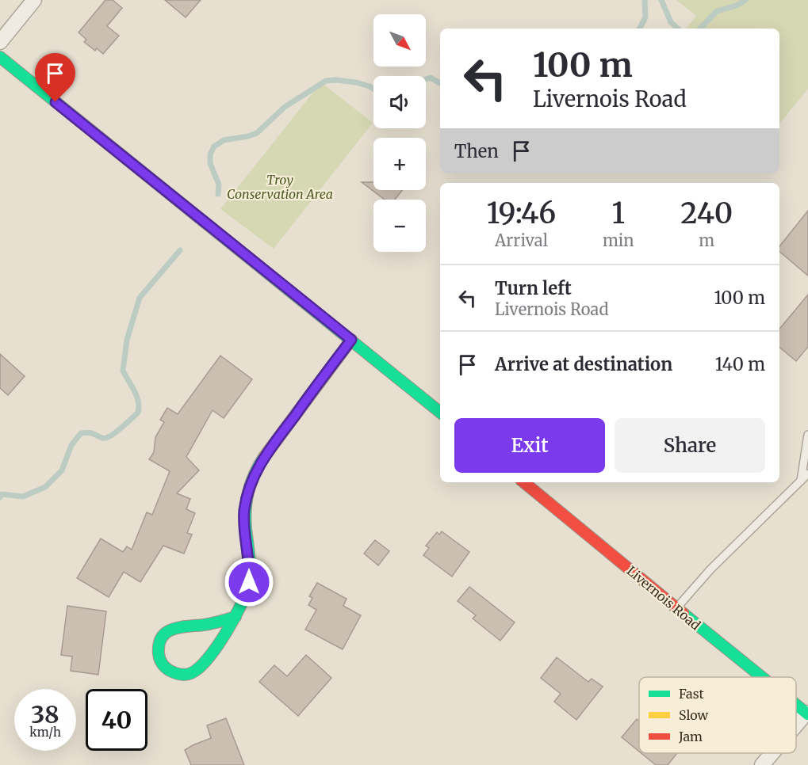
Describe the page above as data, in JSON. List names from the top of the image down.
{
  "streets": {
    "street": ["Livernois Road"]
  },
  "parks": ["Troy Conservation Area"],
  "legend": ["Fast", "Slow", "Jam"],
  "north": "bottom right",
  "page": {
    "map_buttons": ["+", "−"],
    "turn": ["100 m", "Livernois Road"],
    "then": "Then",
    "eta": [
      "19:46",
      "Arrival",
      "1",
      "min",
      "240",
      "m"
    ],
    "list": [
      {
        "name": "Turn left",
        "note": "Livernois Road",
        "value": "100 m"
      },
      {
        "name": "Arrive at destination",
        "value": "140 m"
      }
    ],
    "buttons": ["Exit", "Share"],
    "speed": "38 km/h",
    "limit": "40"
  }
}
